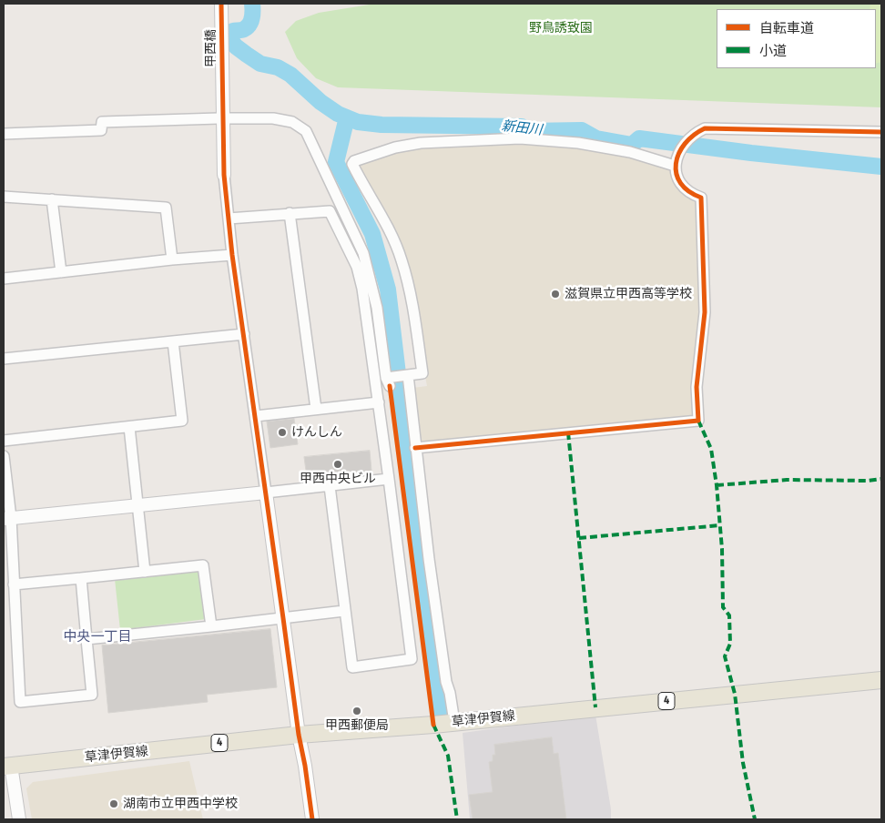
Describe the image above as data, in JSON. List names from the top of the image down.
{
  "streets": {
    "main road": ["4", "草津伊賀線"],
    "street": ["甲西橋"]
  },
  "districts": ["中央一丁目"],
  "water": ["新田川"],
  "parks": ["野鳥誘致園"],
  "places": [
    "滋賀県立甲西高等学校",
    "けんしん",
    "甲西中央ビル",
    "甲西郵便局",
    "湖南市立甲西中学校"
  ],
  "legend": ["自転車道", "小道"]
}
